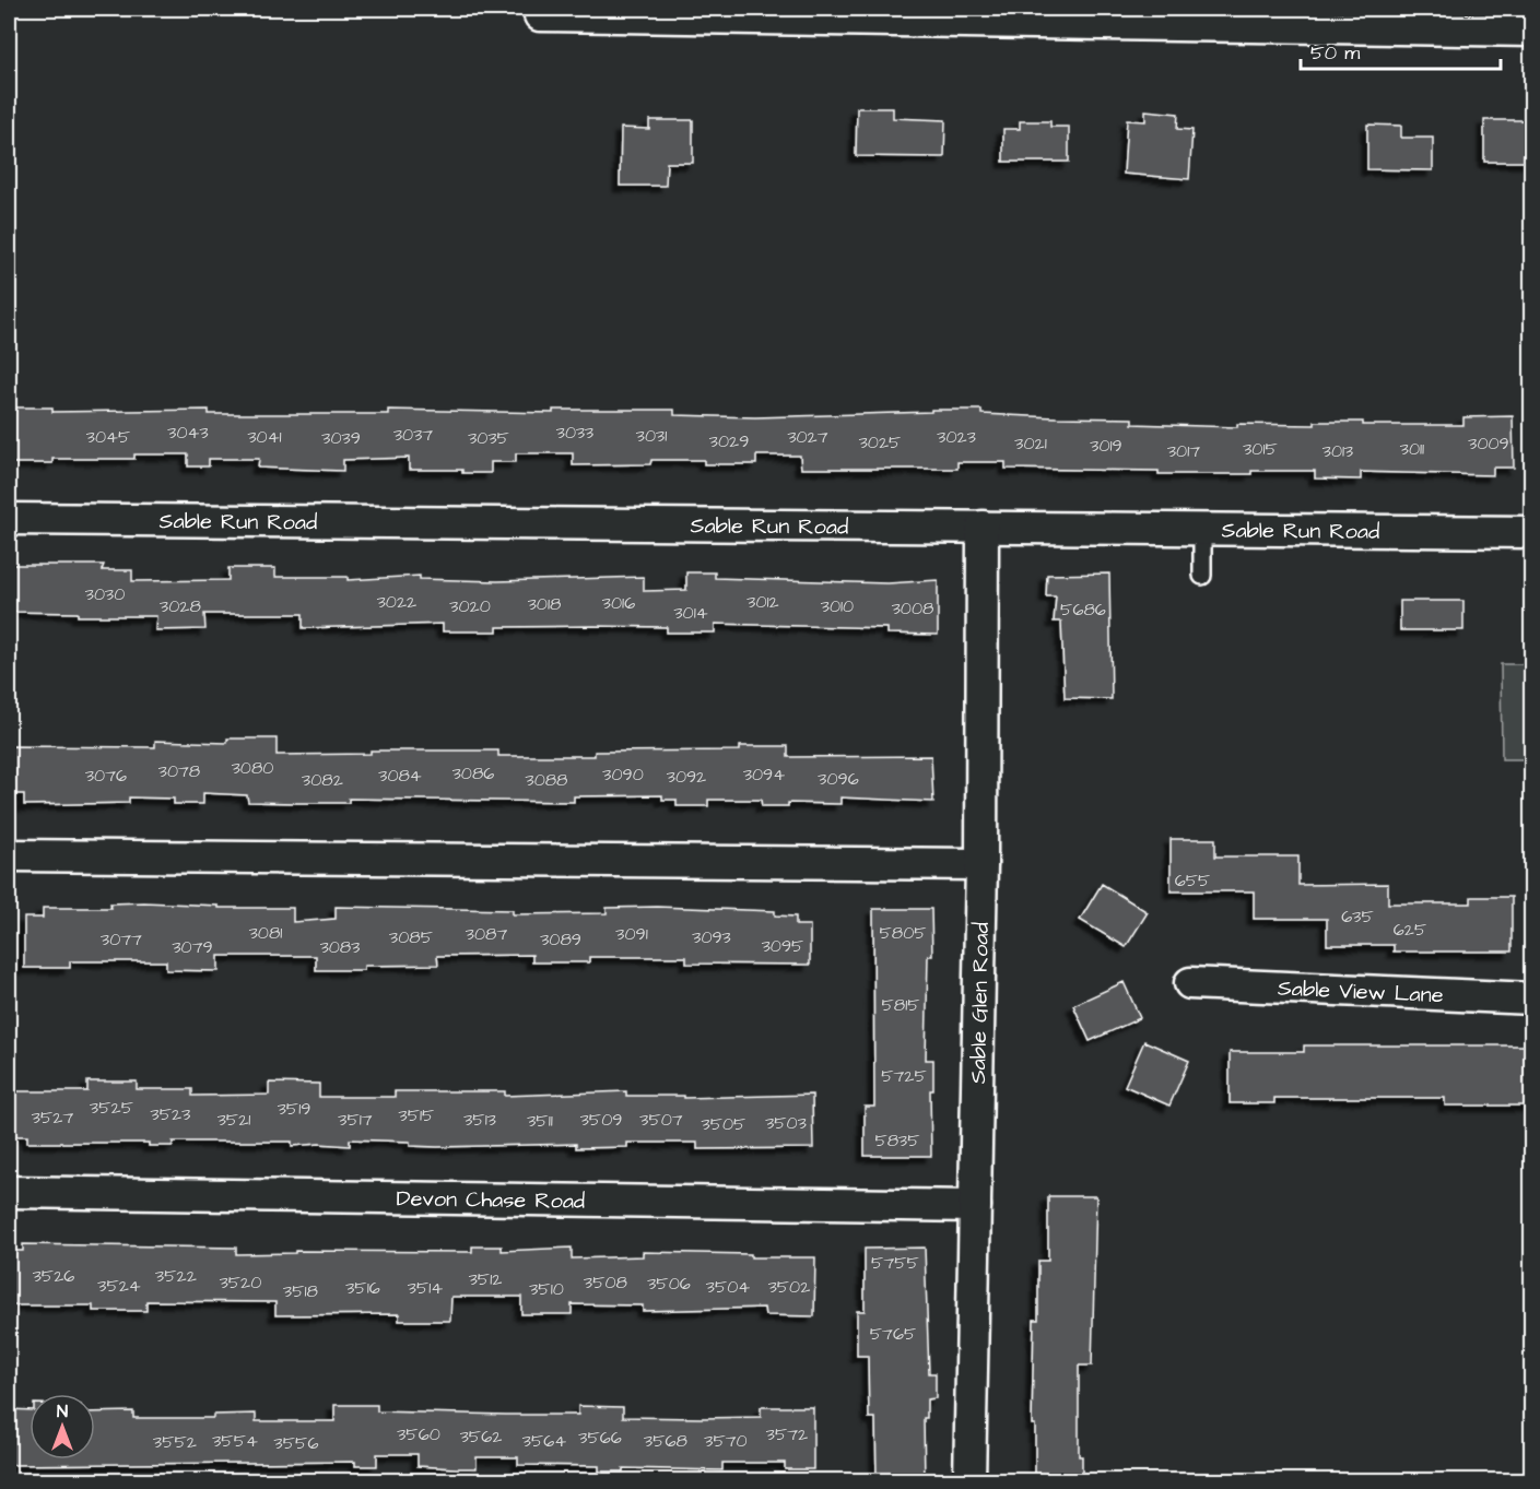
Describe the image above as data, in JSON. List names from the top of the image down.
{
  "streets": {
    "street": [
      "Sable Run Road",
      "Sable View Lane",
      "Sable Glen Road",
      "Devon Chase Road"
    ]
  },
  "crossings": [
    ["Sable Run Road", "Sable Glen Road"],
    ["Sable Glen Road", "Devon Chase Road"]
  ],
  "house_numbers": [
    "3043",
    "3033",
    "3037",
    "3031",
    "3045",
    "3041",
    "3027",
    "3023",
    "3039",
    "3035",
    "3029",
    "3025",
    "3021",
    "3009",
    "3019",
    "3015",
    "3011",
    "3017",
    "3013",
    "3030",
    "3022",
    "3012",
    "3016",
    "3018",
    "3028",
    "3020",
    "3010",
    "3008",
    "5686",
    "3014",
    "3080",
    "3078",
    "3086",
    "3090",
    "3094",
    "3076",
    "3084",
    "3092",
    "3096",
    "3082",
    "3088",
    "655",
    "635",
    "625",
    "3081",
    "5805",
    "3087",
    "3091",
    "3085",
    "3093",
    "3077",
    "3089",
    "3095",
    "3079",
    "3083",
    "5815",
    "5725",
    "3525",
    "3519",
    "3523",
    "3515",
    "3527",
    "3521",
    "3517",
    "3513",
    "3509",
    "3507",
    "3511",
    "3503",
    "3505",
    "5835",
    "5755",
    "3526",
    "3522",
    "3512",
    "3520",
    "3508",
    "3506",
    "3524",
    "3504",
    "3502",
    "3516",
    "3514",
    "3510",
    "3518",
    "5765",
    "3560",
    "3572",
    "3562",
    "3566",
    "3554",
    "3564",
    "3568",
    "3570",
    "3552",
    "3556"
  ],
  "scale_bar": "50 m",
  "north": "top"
}
